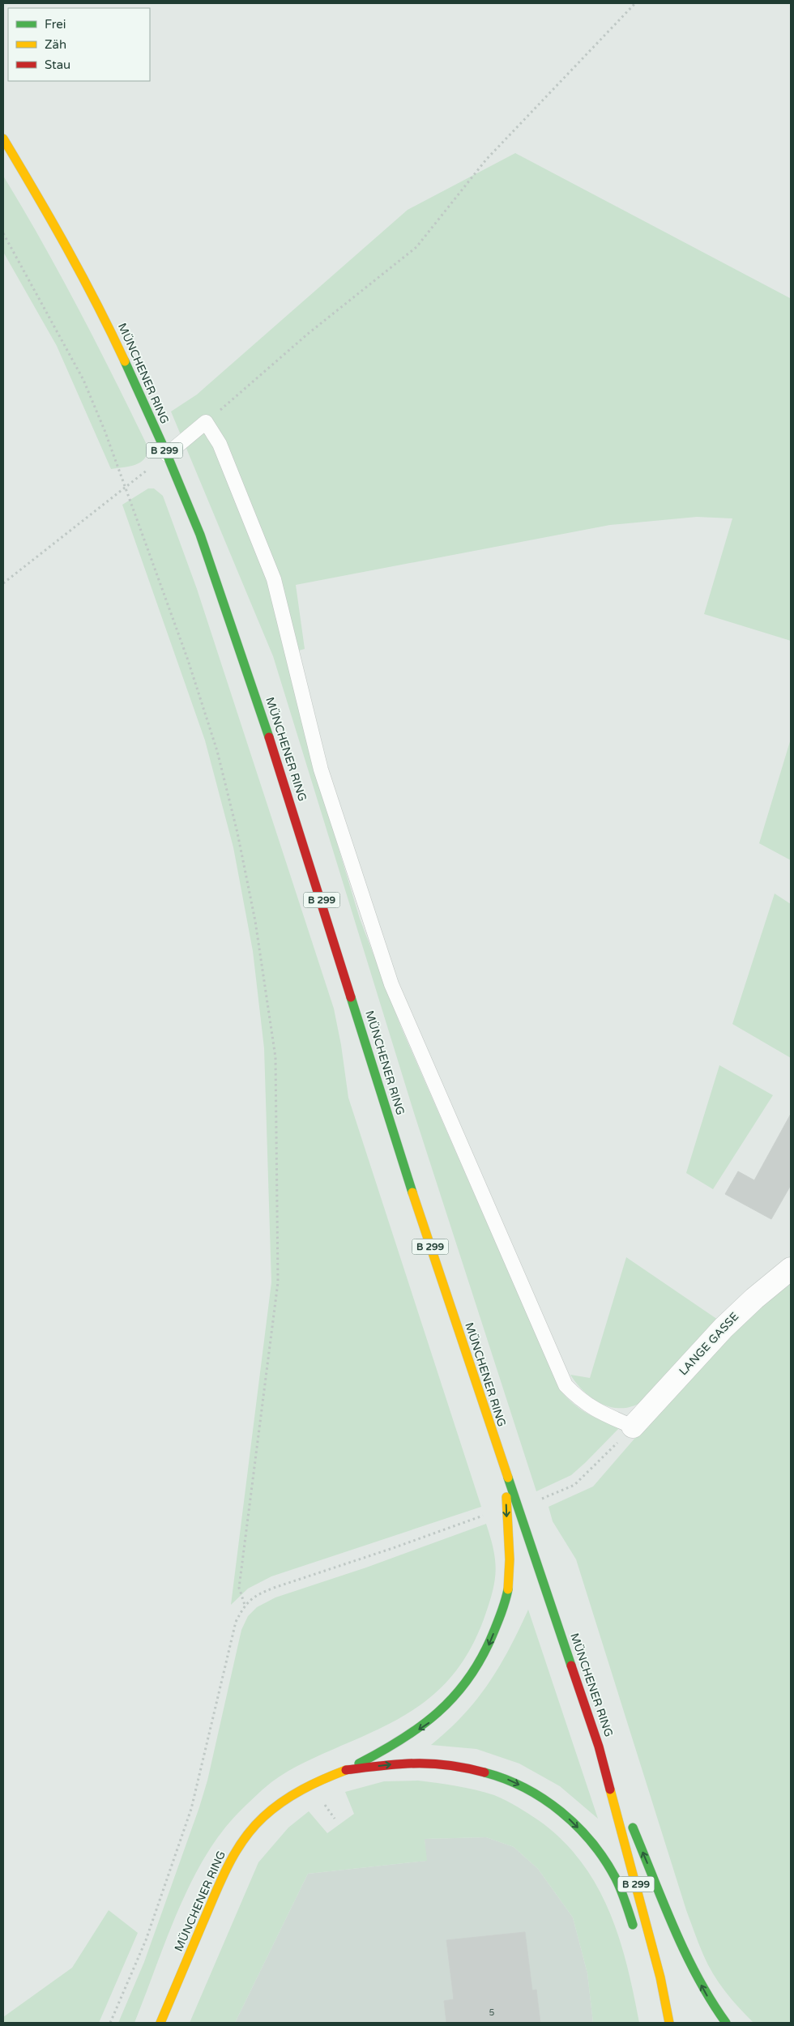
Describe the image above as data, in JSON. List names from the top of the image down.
{
  "streets": {
    "main road": ["MÜNCHENER RING", "B 299"],
    "street": ["LANGE GASSE"]
  },
  "house_numbers": ["5"],
  "legend": ["Frei", "Zäh", "Stau"]
}
